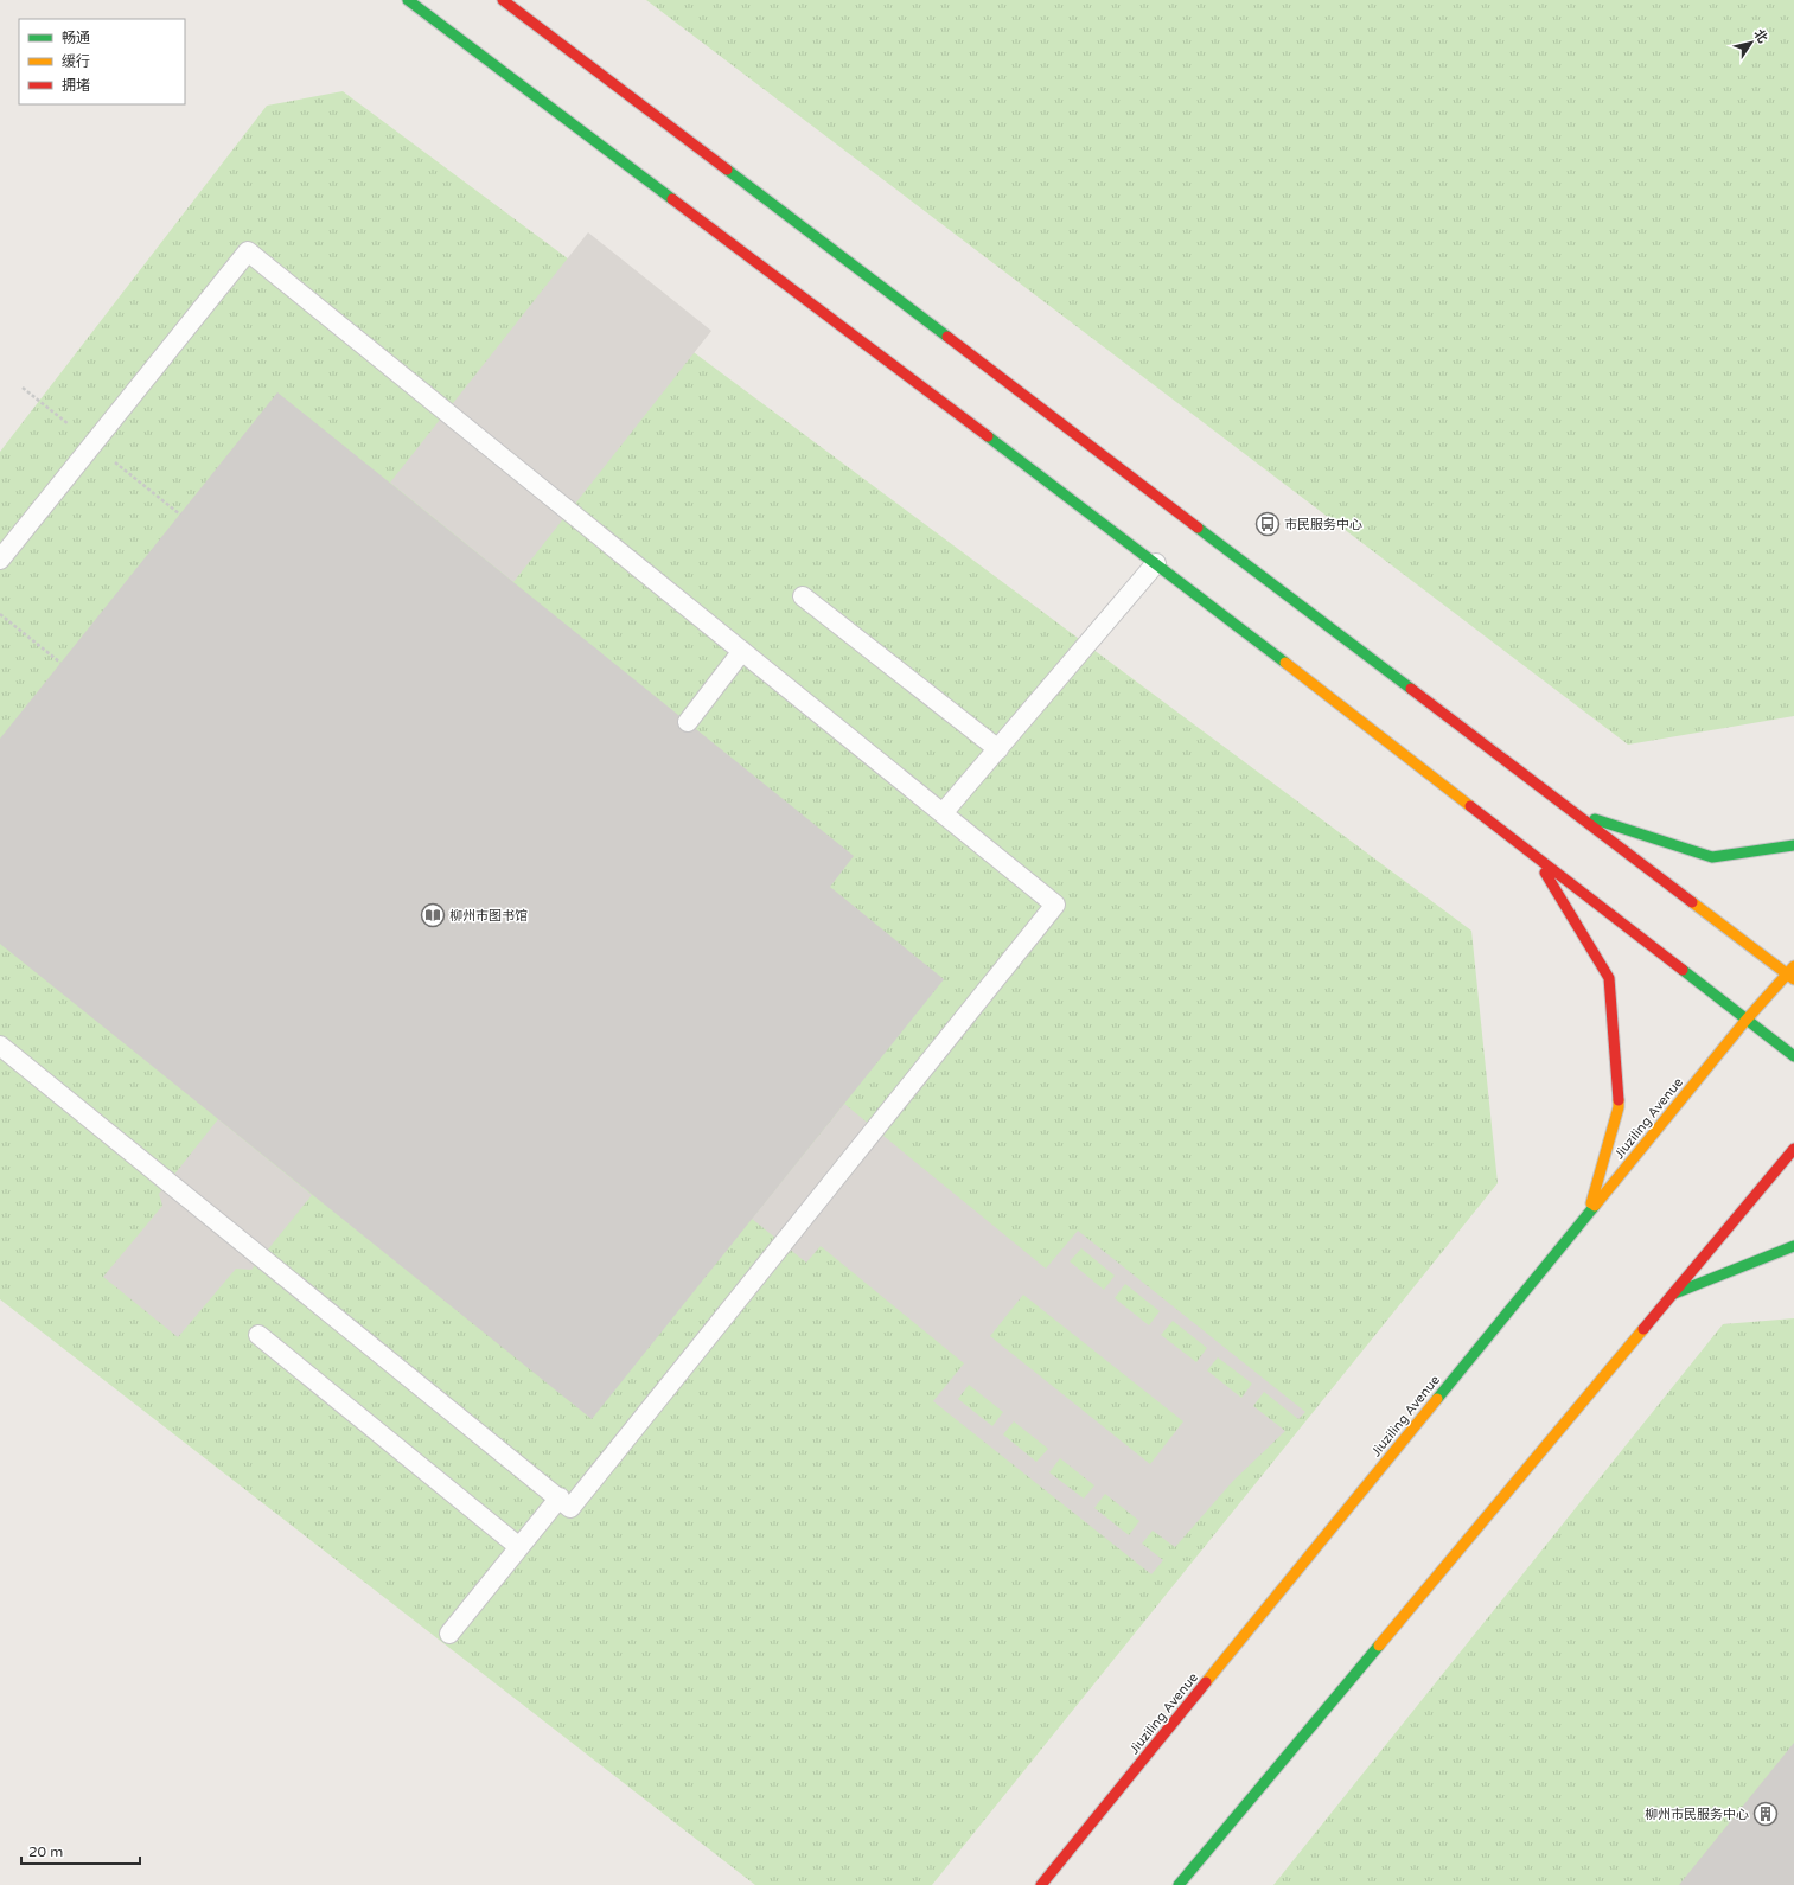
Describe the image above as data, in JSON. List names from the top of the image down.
{
  "streets": {
    "street": ["Jiuziling Avenue"]
  },
  "places": {
    "bus stop": ["市民服务中心"],
    "library": ["柳州市图书馆"],
    "building": ["柳州市民服务中心"]
  },
  "legend": ["畅通", "缓行", "拥堵"],
  "scale_bar": "20 m",
  "north": "top right"
}
